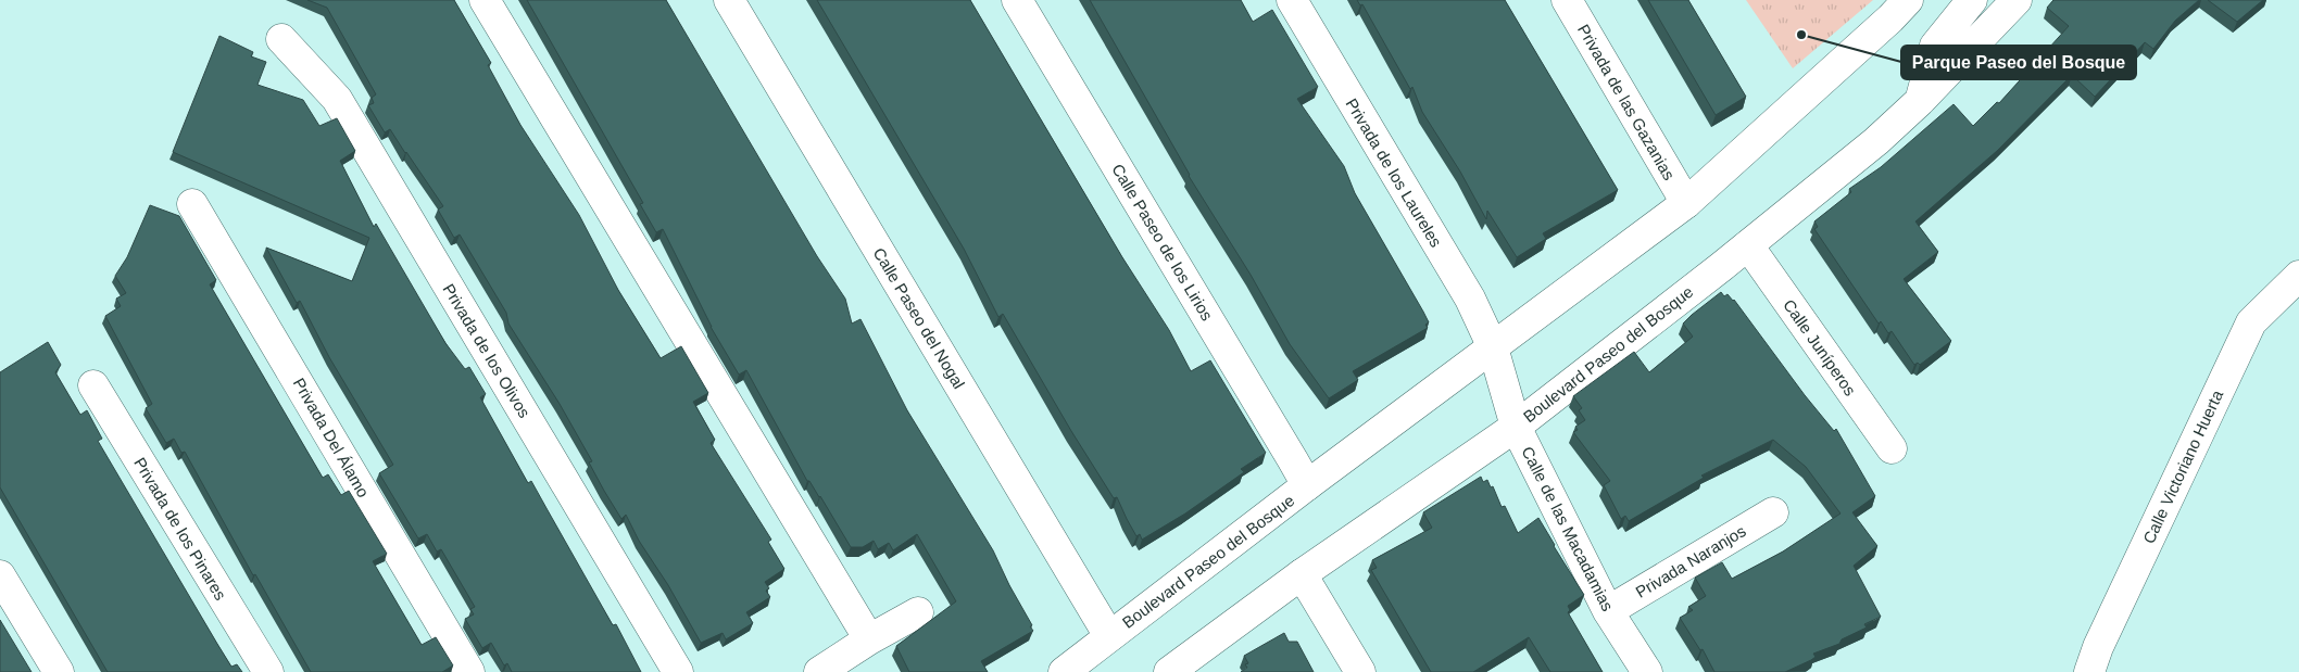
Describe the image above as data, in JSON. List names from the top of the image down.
{
  "streets": {
    "street": [
      "Privada de las Gazanias",
      "Privada de los Laureles",
      "Calle Paseo de los Lirios",
      "Calle Paseo del Nogal",
      "Calle Juníperos",
      "Privada de los Olivos",
      "Boulevard Paseo del Bosque",
      "Privada Del Álamo",
      "Calle Victoriano Huerta",
      "Privada de los Pinares",
      "Calle de las Macadamias",
      "Privada Naranjos"
    ]
  },
  "crossings": [
    ["Privada de las Gazanias", "Boulevard Paseo del Bosque"],
    ["Privada de los Laureles", "Boulevard Paseo del Bosque"],
    ["Privada de los Laureles", "Calle de las Macadamias"],
    ["Calle Paseo de los Lirios", "Boulevard Paseo del Bosque"],
    ["Calle Paseo del Nogal", "Boulevard Paseo del Bosque"],
    ["Calle Juníperos", "Boulevard Paseo del Bosque"],
    ["Boulevard Paseo del Bosque", "Calle de las Macadamias"],
    ["Calle de las Macadamias", "Privada Naranjos"]
  ],
  "places": ["Parque Paseo del Bosque"]
}
